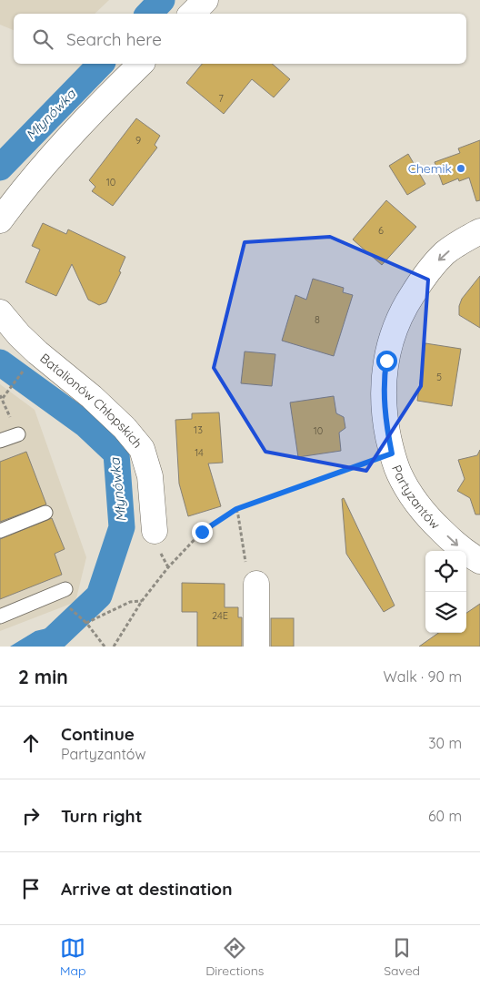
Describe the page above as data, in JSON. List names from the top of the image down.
{
  "streets": {
    "street": ["Batalionów Chłopskich", "Partyzantów"]
  },
  "one_way": ["Partyzantów"],
  "water": ["Młynówka"],
  "places": ["Chemik"],
  "house_numbers": [
    "7",
    "9",
    "10",
    "6",
    "8",
    "5",
    "13",
    "10",
    "14",
    "24E"
  ],
  "page": {
    "search": "Search here",
    "heading": ["2 min", "Walk · 90 m"],
    "list": [
      ["Continue", "Partyzantów", "30 m"],
      ["Turn right", "60 m"],
      "Arrive at destination"
    ],
    "nav": ["Map", "Directions", "Saved"]
  }
}
